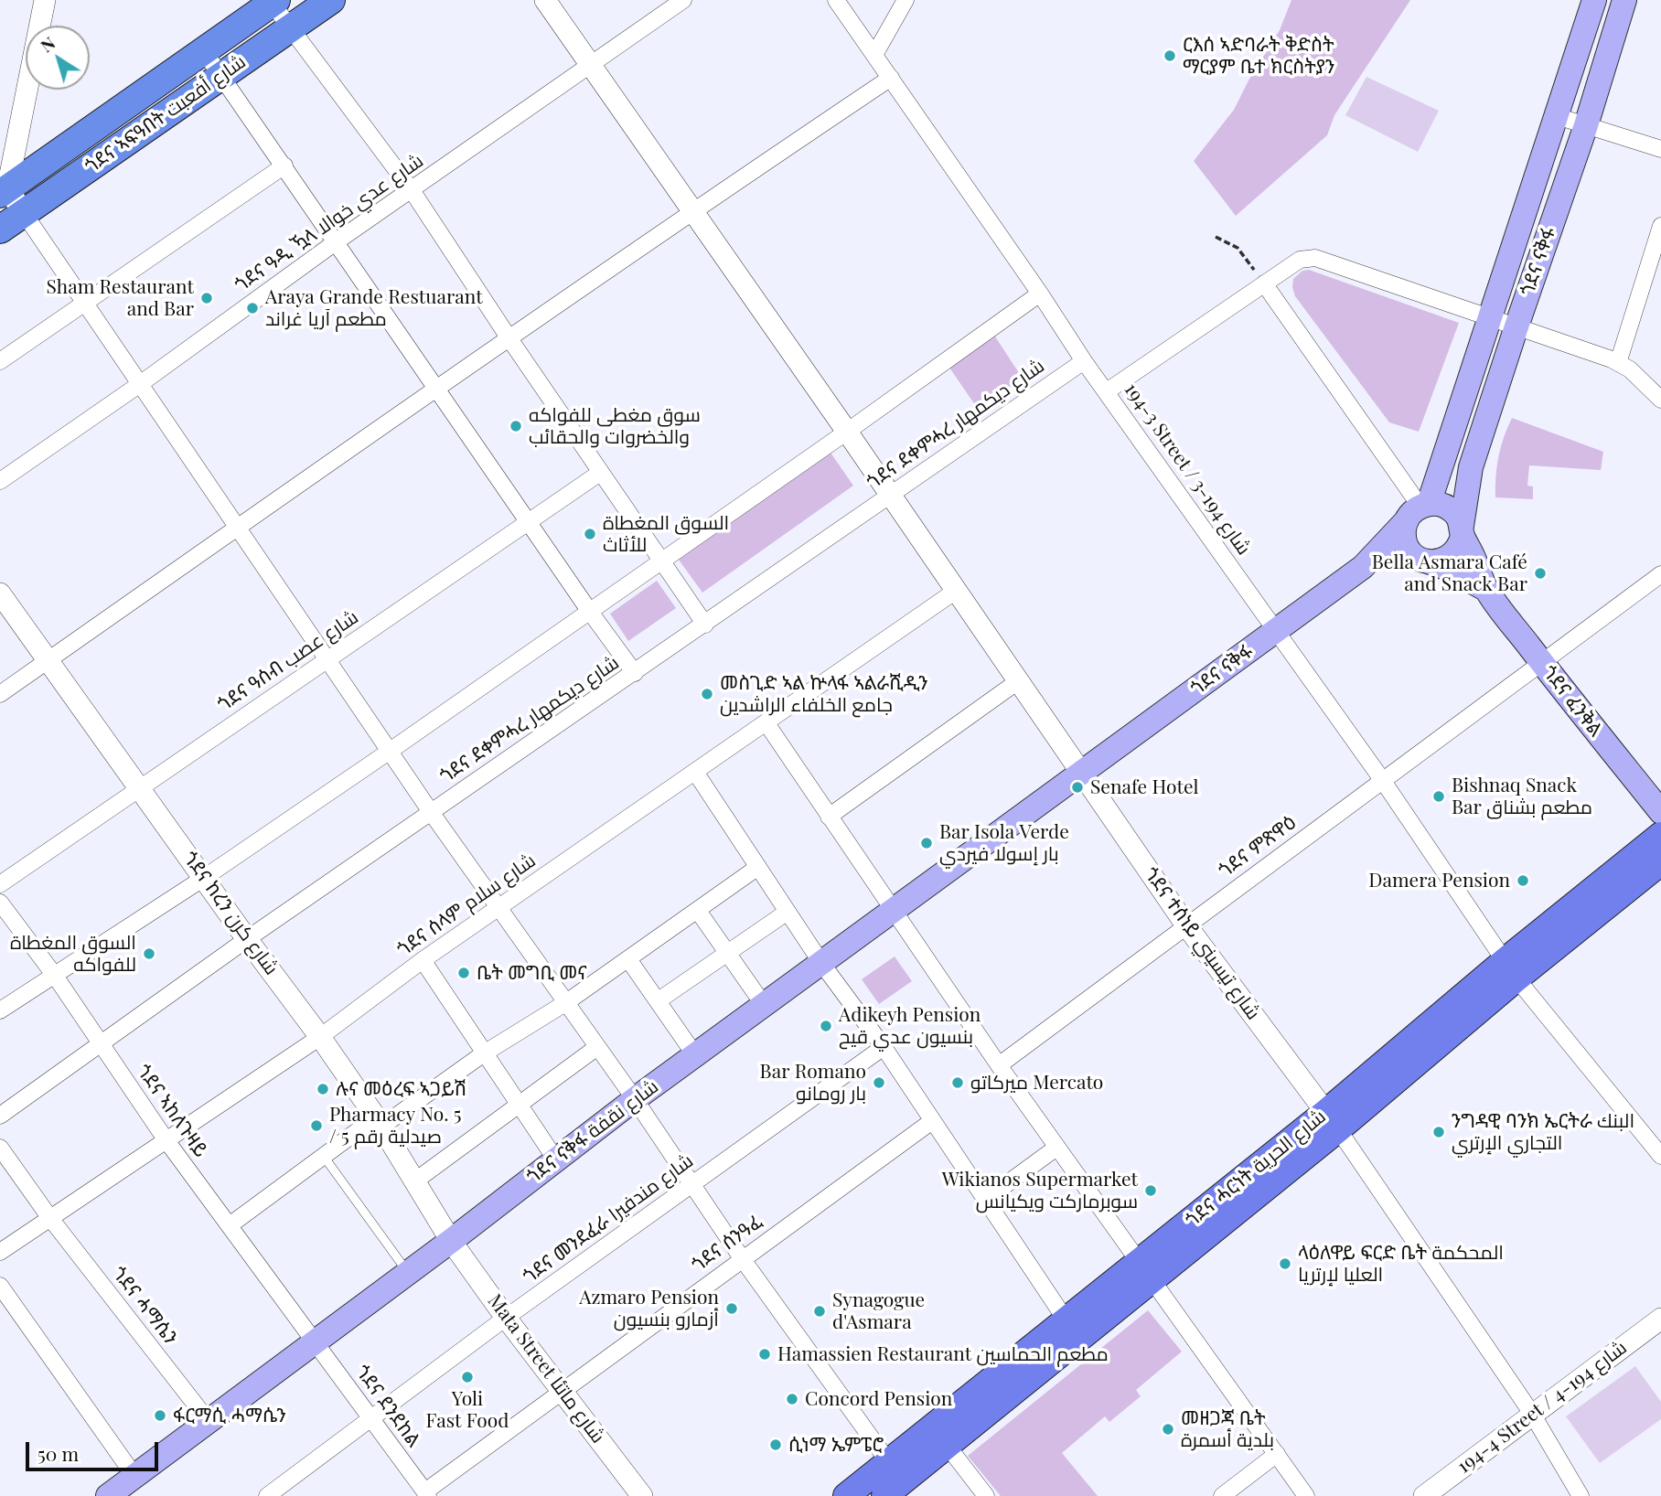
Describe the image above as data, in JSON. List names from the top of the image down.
{
  "streets": {
    "highway": ["ጎደና ኣፍዓበት شارع أفعبت"],
    "main road": [
      "ጎደና ናቅፋ",
      "ጎደና ፈንቅል",
      "ጎደና ናቅፋ شارع نقفة",
      "ጎደና ሓርነት شارع الحرية"
    ],
    "street": [
      "ጎደና ዓዲ ዃላ شارع عدي خوالا",
      "ጎደና ደቀምሓረ شارع ديكمهار",
      "194-3 Street / شارع 194-3",
      "ጎደና ዓሰብ شارع عصب",
      "ጎደና ምጽዋዕ",
      "ጎደና ሰላም شارع سلام",
      "ጎደና ከረን شارع كرن",
      "ጎደና ተሰነይ شارع تيسيني",
      "ጎደና ኣከለጉዛይ",
      "ጎደና መንደፈራ شارع مندفيرا",
      "ጎደና ሰንዓፈ",
      "ጎደና ሓማሴን",
      "Mata Street شارع ماتئا",
      "ጎደና ደንደከል",
      "194-4 Street / شارع 194-4"
    ]
  },
  "crossings": [
    ["ጎደና ዓዲ ዃላ شارع عدي خوالا", "ጎደና ተሰነይ شارع تيسيني"],
    ["ጎደና ናቅፋ", "194-3 Street / شارع 194-3"],
    ["ጎደና ናቅፋ", "ጎደና ፈንቅል"],
    ["ጎደና ናቅፋ", "ጎደና ተሰነይ شارع تيسيني"],
    ["ጎደና ናቅፋ", "ጎደና ናቅፋ شارع نقفة"],
    ["ጎደና ደቀምሓረ شارع ديكمهار", "194-3 Street / شارع 194-3"],
    ["ጎደና ደቀምሓረ شارع ديكمهار", "ጎደና ከረን شارع كرن"],
    ["ጎደና ደቀምሓረ شارع ديكمهار", "ጎደና ተሰነይ شارع تيسيني"],
    ["ጎደና ደቀምሓረ شارع ديكمهار", "ጎደና ኣከለጉዛይ"],
    ["194-3 Street / شارع 194-3", "ጎደና ምጽዋዕ"],
    ["194-3 Street / شارع 194-3", "ጎደና ሓርነት شارع الحرية"],
    ["ጎደና ዓሰብ شارع عصب", "ጎደና ከረን شارع كرن"],
    ["ጎደና ፈንቅል", "ጎደና ምጽዋዕ"],
    ["ጎደና ምጽዋዕ", "ጎደና ተሰነይ شارع تيسيني"],
    ["ጎደና ሰላም شارع سلام", "ጎደና ከረን شارع كرن"],
    ["ጎደና ሰላም شارع سلام", "ጎደና ተሰነይ شارع تيسيني"],
    ["ጎደና ሰላም شارع سلام", "ጎደና ኣከለጉዛይ"],
    ["ጎደና ሰላም شارع سلام", "ጎደና ሓማሴን"],
    ["ጎደና ከረን شارع كرن", "ጎደና ናቅፋ شارع نقفة"],
    ["ጎደና ከረን شارع كرن", "Mata Street شارع ماتئا"],
    ["ጎደና ተሰነይ شارع تيسيني", "ጎደና ናቅፋ شارع نقفة"],
    ["ጎደና ተሰነይ شارع تيسيني", "ጎደና ሓርነት شارع الحرية"],
    ["ጎደና ኣከለጉዛይ", "ጎደና ናቅፋ شارع نقفة"],
    ["ጎደና ኣከለጉዛይ", "ጎደና ደንደከል"],
    ["ጎደና ናቅፋ شارع نقفة", "ጎደና ሓማሴን"],
    ["ጎደና ናቅፋ شارع نقفة", "Mata Street شارع ماتئا"],
    ["ጎደና ናቅፋ شارع نقفة", "ጎደና ደንደከል"],
    ["ጎደና መንደፈራ شارع مندفيرا", "Mata Street شارع ماتئا"],
    ["ጎደና መንደፈራ شارع مندفيرا", "ጎደና ደንደከል"],
    ["ጎደና ሰንዓፈ", "Mata Street شارع ماتئا"],
    ["ጎደና ሰንዓፈ", "ጎደና ደንደከል"]
  ],
  "places": [
    "ርእሰ ኣድባራት ቅድስት ማርያም ቤተ ክርስትያን",
    "Sham Restaurant and Bar",
    "Araya Grande Restuarant مطعم آريا غراند",
    "سوق مغطى للفواكه والخضروات والحقائب",
    "السوق المغطاة للأثاث",
    "Bella Asmara Café and Snack Bar",
    "መስጊድ ኣል ኵላፋ ኣልራሺዲን جامع الخلفاء الراشدين",
    "Senafe Hotel",
    "Bishnaq Snack Bar مطعم بشناق",
    "Bar Isola Verde بار إسولا فيردي",
    "Damera Pension",
    "السوق المغطاة للفواكه",
    "ቤት መግቢ መና",
    "Adikeyh Pension بنسيون عدي قيح",
    "Bar Romano بار رومانو",
    "ميركاتو Mercato",
    "ሉና መዕረፍ ኣጋይሽ",
    "Pharmacy No. 5 / صيدلية رقم 5",
    "ንግዳዊ ባንክ ኤርትራ البنك التجاري الإرتري",
    "Wikianos Supermarket سوبرماركت ويكيانس",
    "ላዕለዋይ ፍርድ ቤት المحكمة العليا لإرتريا",
    "Azmaro Pension أزمارو بنسيون",
    "Synagogue d'Asmara",
    "Hamassien Restaurant مطعم الحماسين",
    "Yoli Fast Food",
    "Concord Pension",
    "ፋርማሲ ሓማሴን",
    "መዘጋጃ ቤት بلدية أسمرة",
    "ሲነማ ኤምፔሮ"
  ],
  "scale_bar": "50 m",
  "north": "top left"
}
